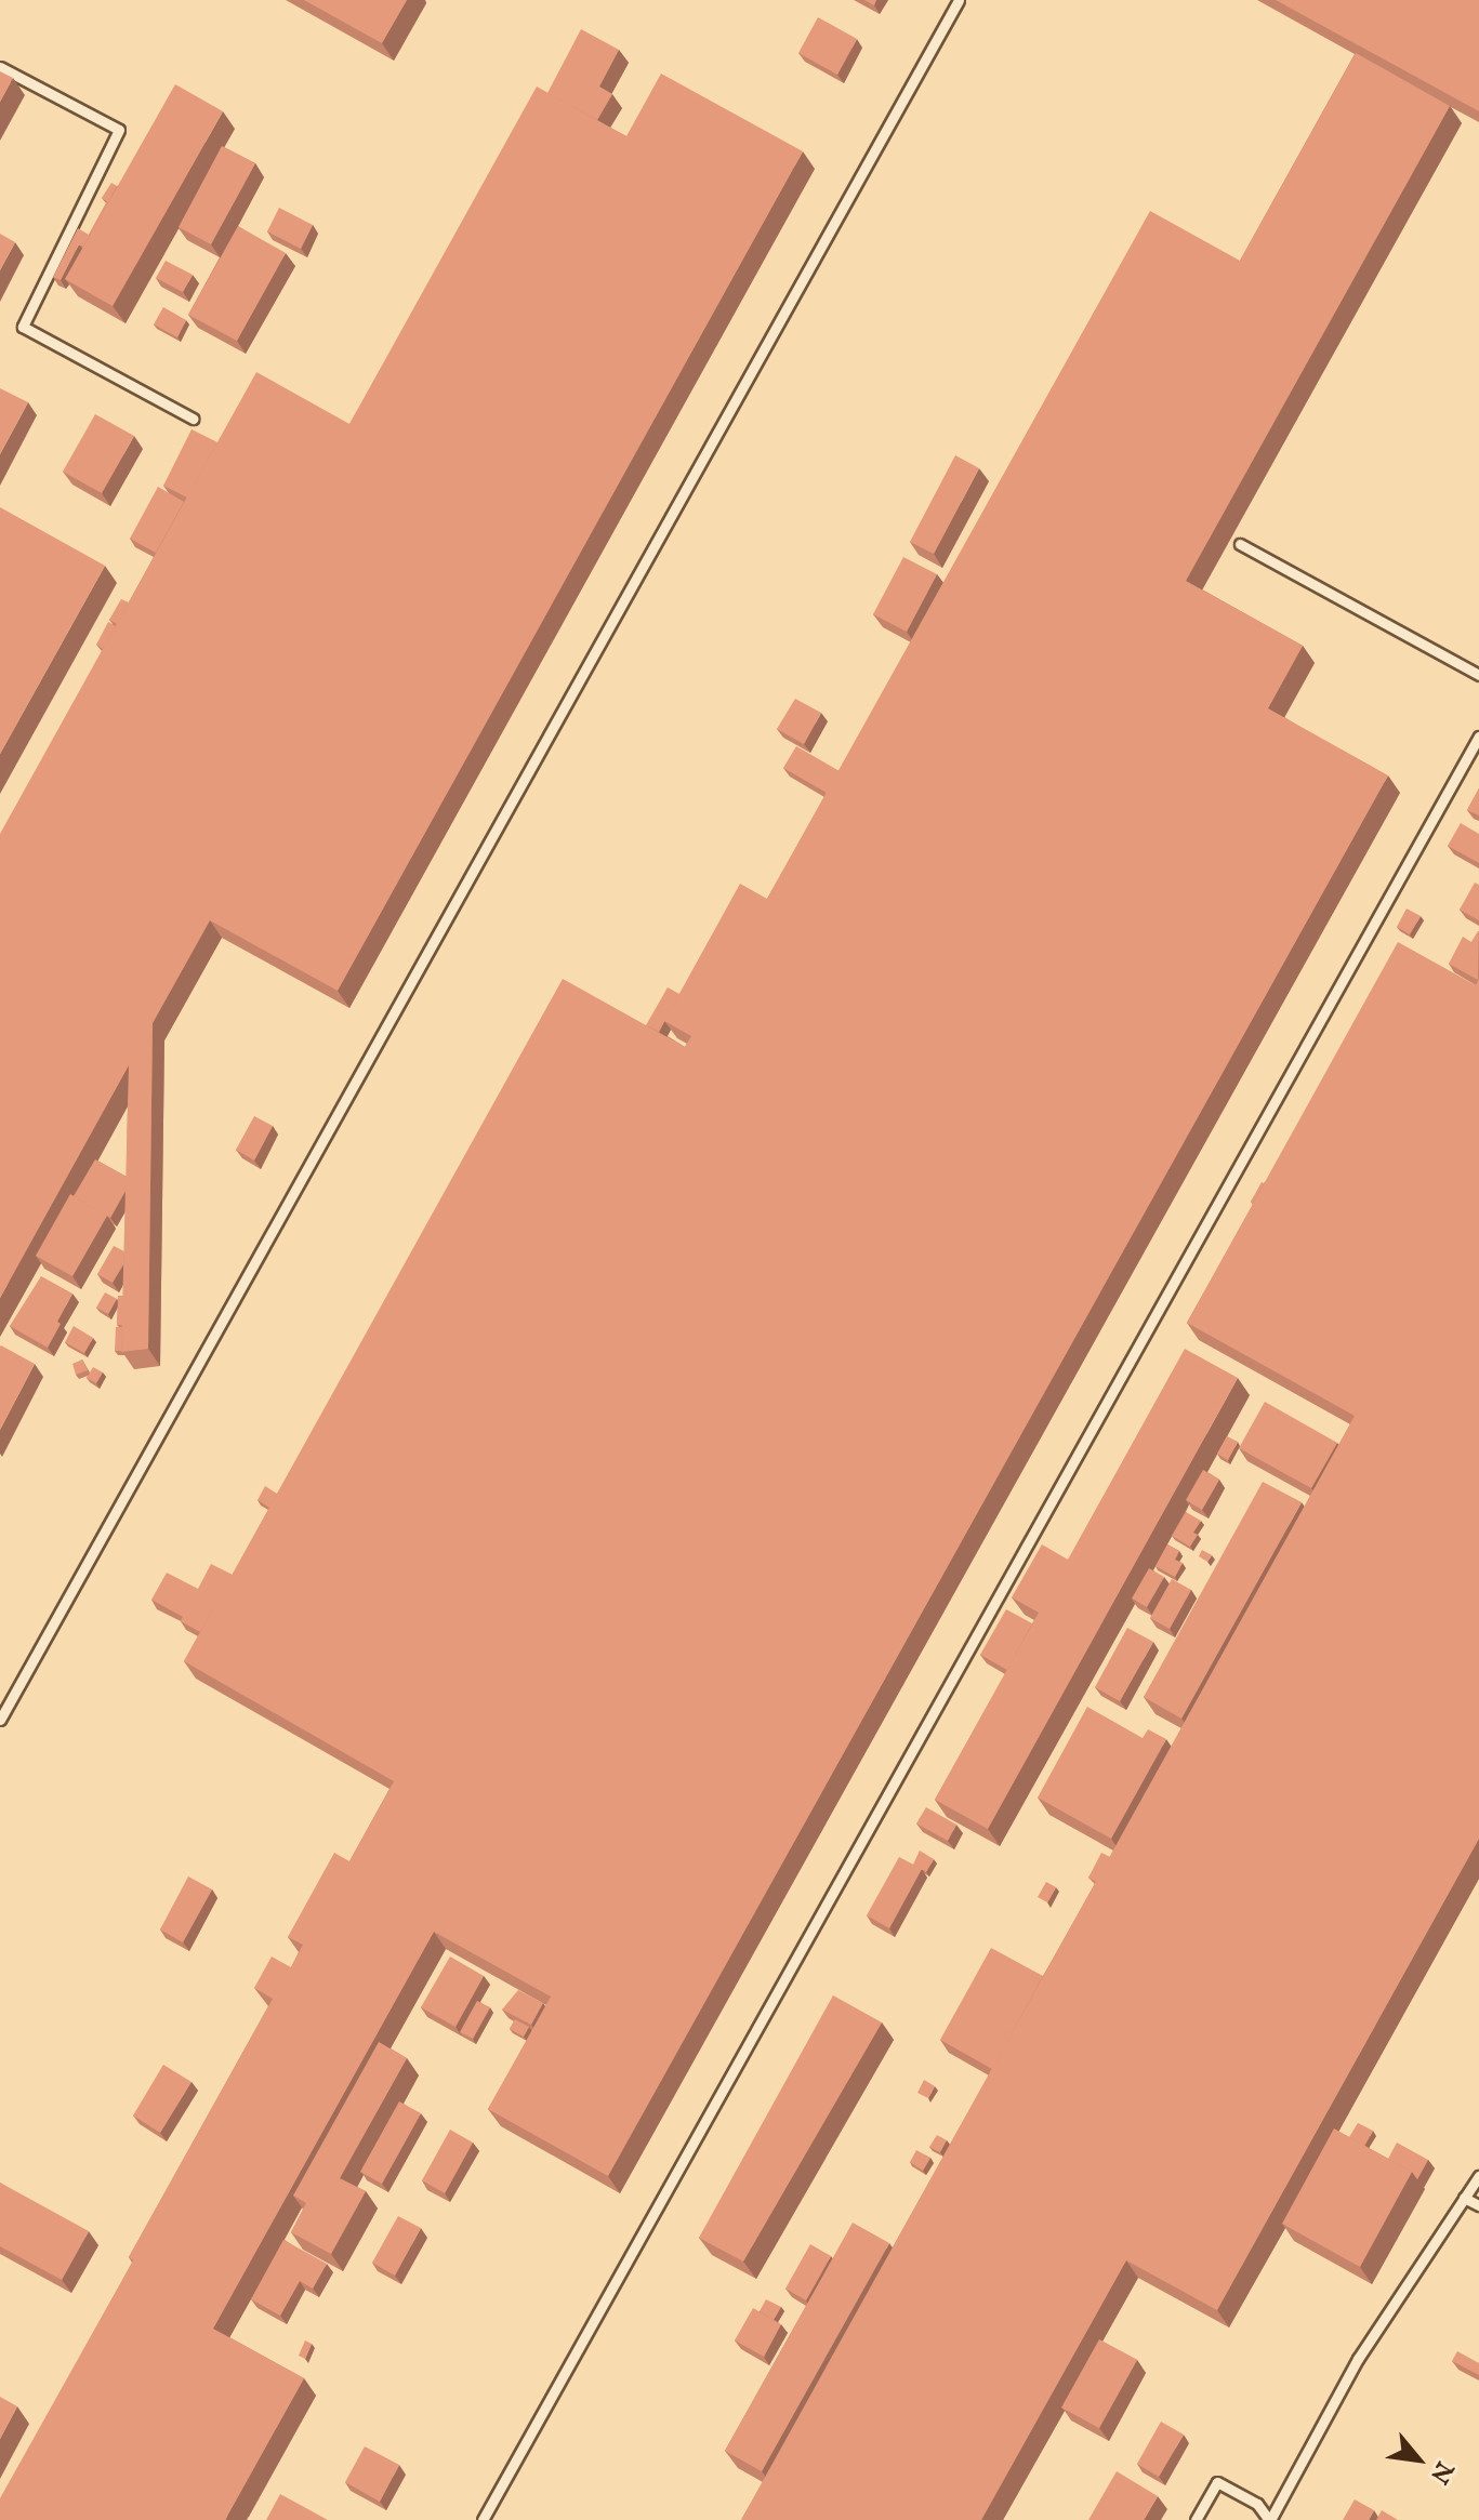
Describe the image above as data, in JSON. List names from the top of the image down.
{
  "north": "bottom right"
}
